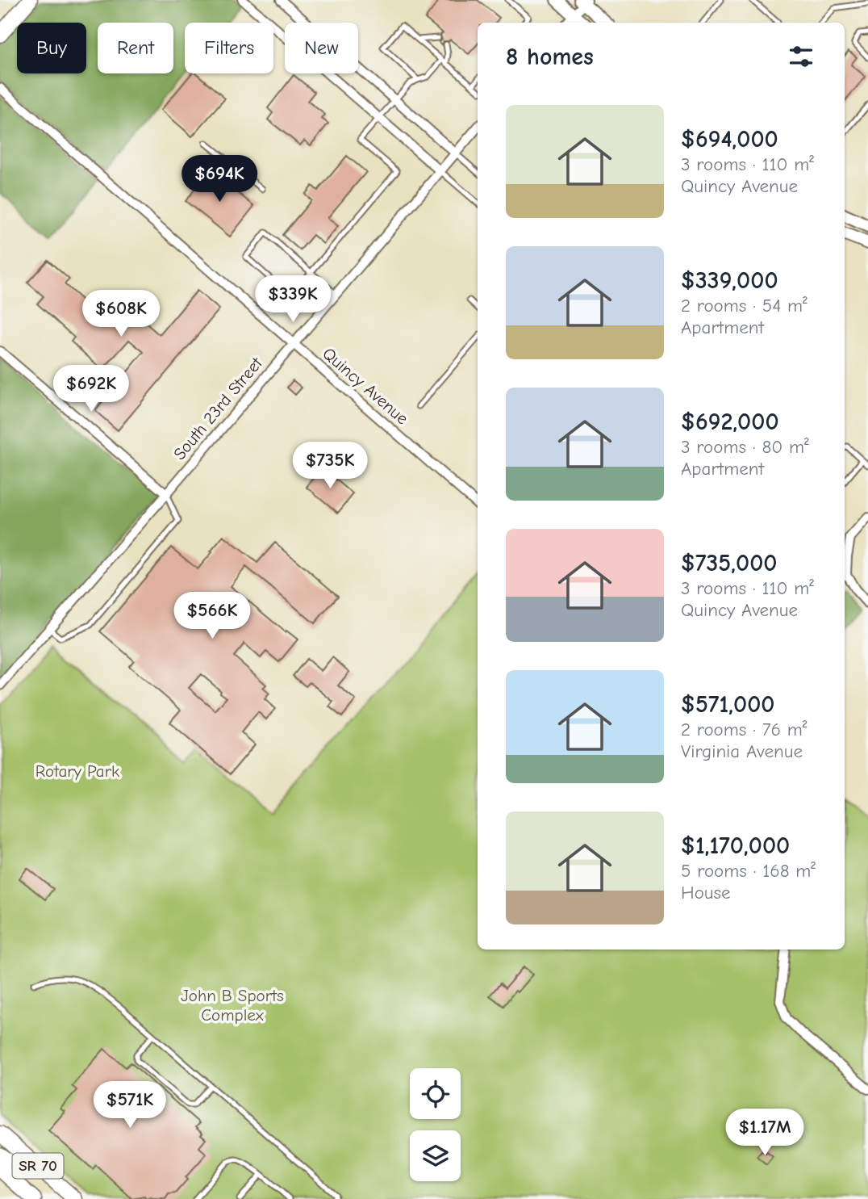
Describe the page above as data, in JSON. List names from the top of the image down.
{
  "streets": {
    "main road": ["SR 70"],
    "street": ["Quincy Avenue", "South 23rd Street"]
  },
  "crossings": [
    ["Quincy Avenue", "South 23rd Street"]
  ],
  "parks": ["Rotary Park", "John B Sports Complex"],
  "page": {
    "chip": [
      "Buy",
      "Rent",
      "Filters",
      "New"
    ],
    "heading": "8 homes",
    "list": [
      {
        "name": "$694,000",
        "note": "3 rooms · 110 m² · Quincy Avenue"
      },
      {
        "name": "$339,000",
        "note": "2 rooms · 54 m² · Apartment"
      },
      {
        "name": "$692,000",
        "note": "3 rooms · 80 m² · Apartment"
      },
      {
        "name": "$735,000",
        "note": "3 rooms · 110 m² · Quincy Avenue"
      },
      {
        "name": "$571,000",
        "note": "2 rooms · 76 m² · Virginia Avenue"
      },
      {
        "name": "$1,170,000",
        "note": "5 rooms · 168 m² · House"
      }
    ],
    "price": [
      "$694K",
      "$339K",
      "$608K",
      "$692K",
      "$735K",
      "$566K",
      "$571K",
      "$1.17M"
    ]
  }
}
